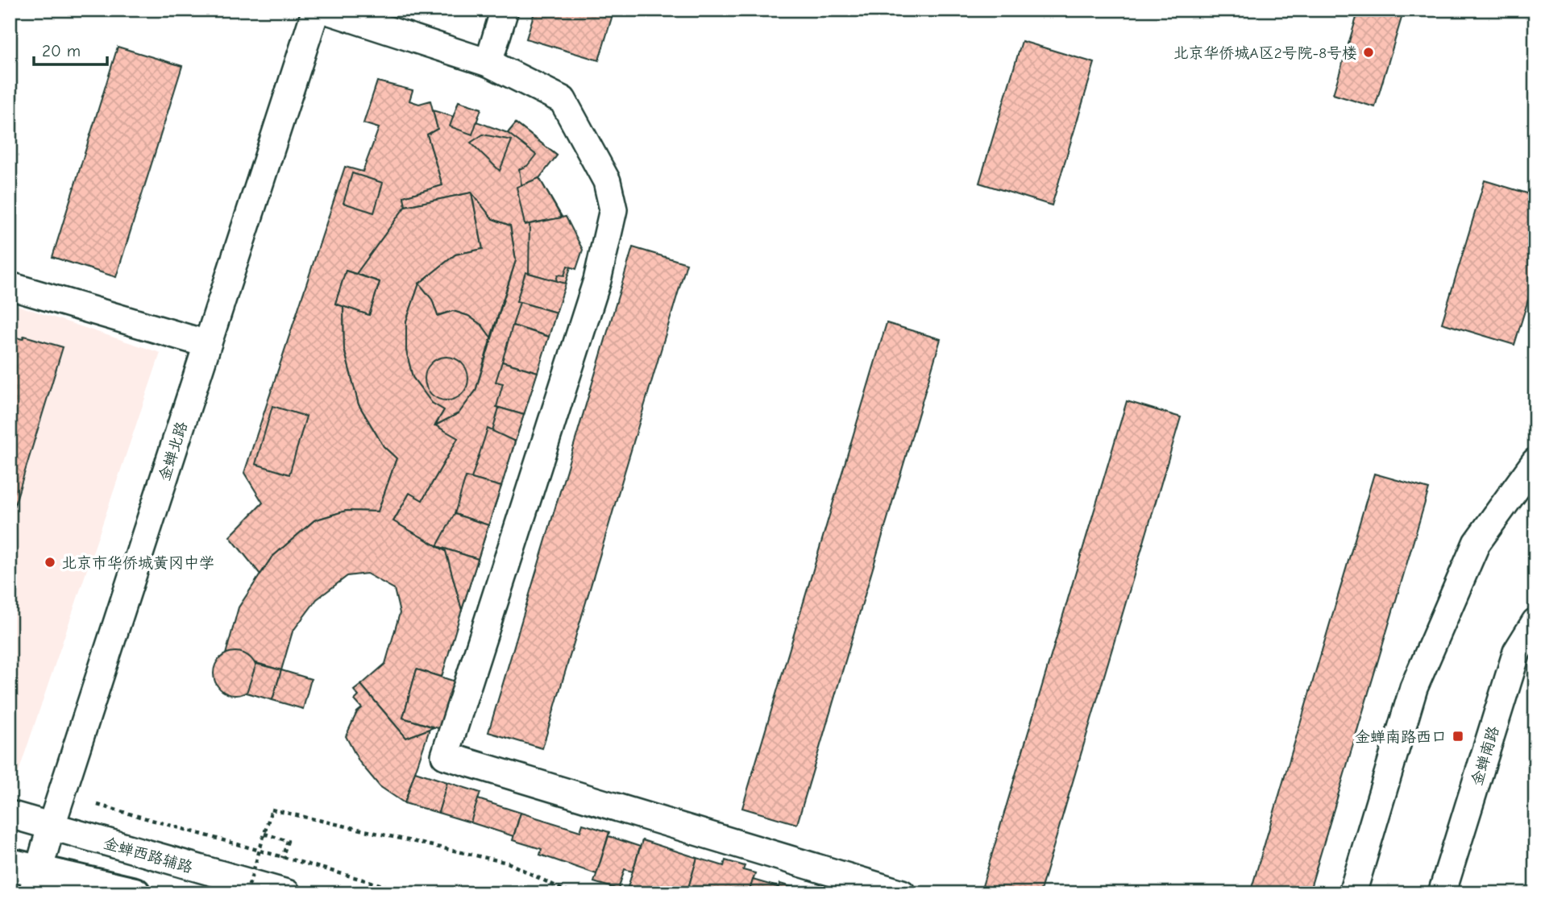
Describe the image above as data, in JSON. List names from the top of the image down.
{
  "streets": {
    "street": ["金蝉北路", "金蝉南路", "金蝉西路辅路"]
  },
  "crossings": [
    ["金蝉北路", "金蝉西路辅路"]
  ],
  "places": {
    "other": ["北京华侨城A区2号院-8号楼", "北京市华侨城黄冈中学"],
    "transit": ["金蝉南路西口"]
  },
  "scale_bar": "20 m"
}
